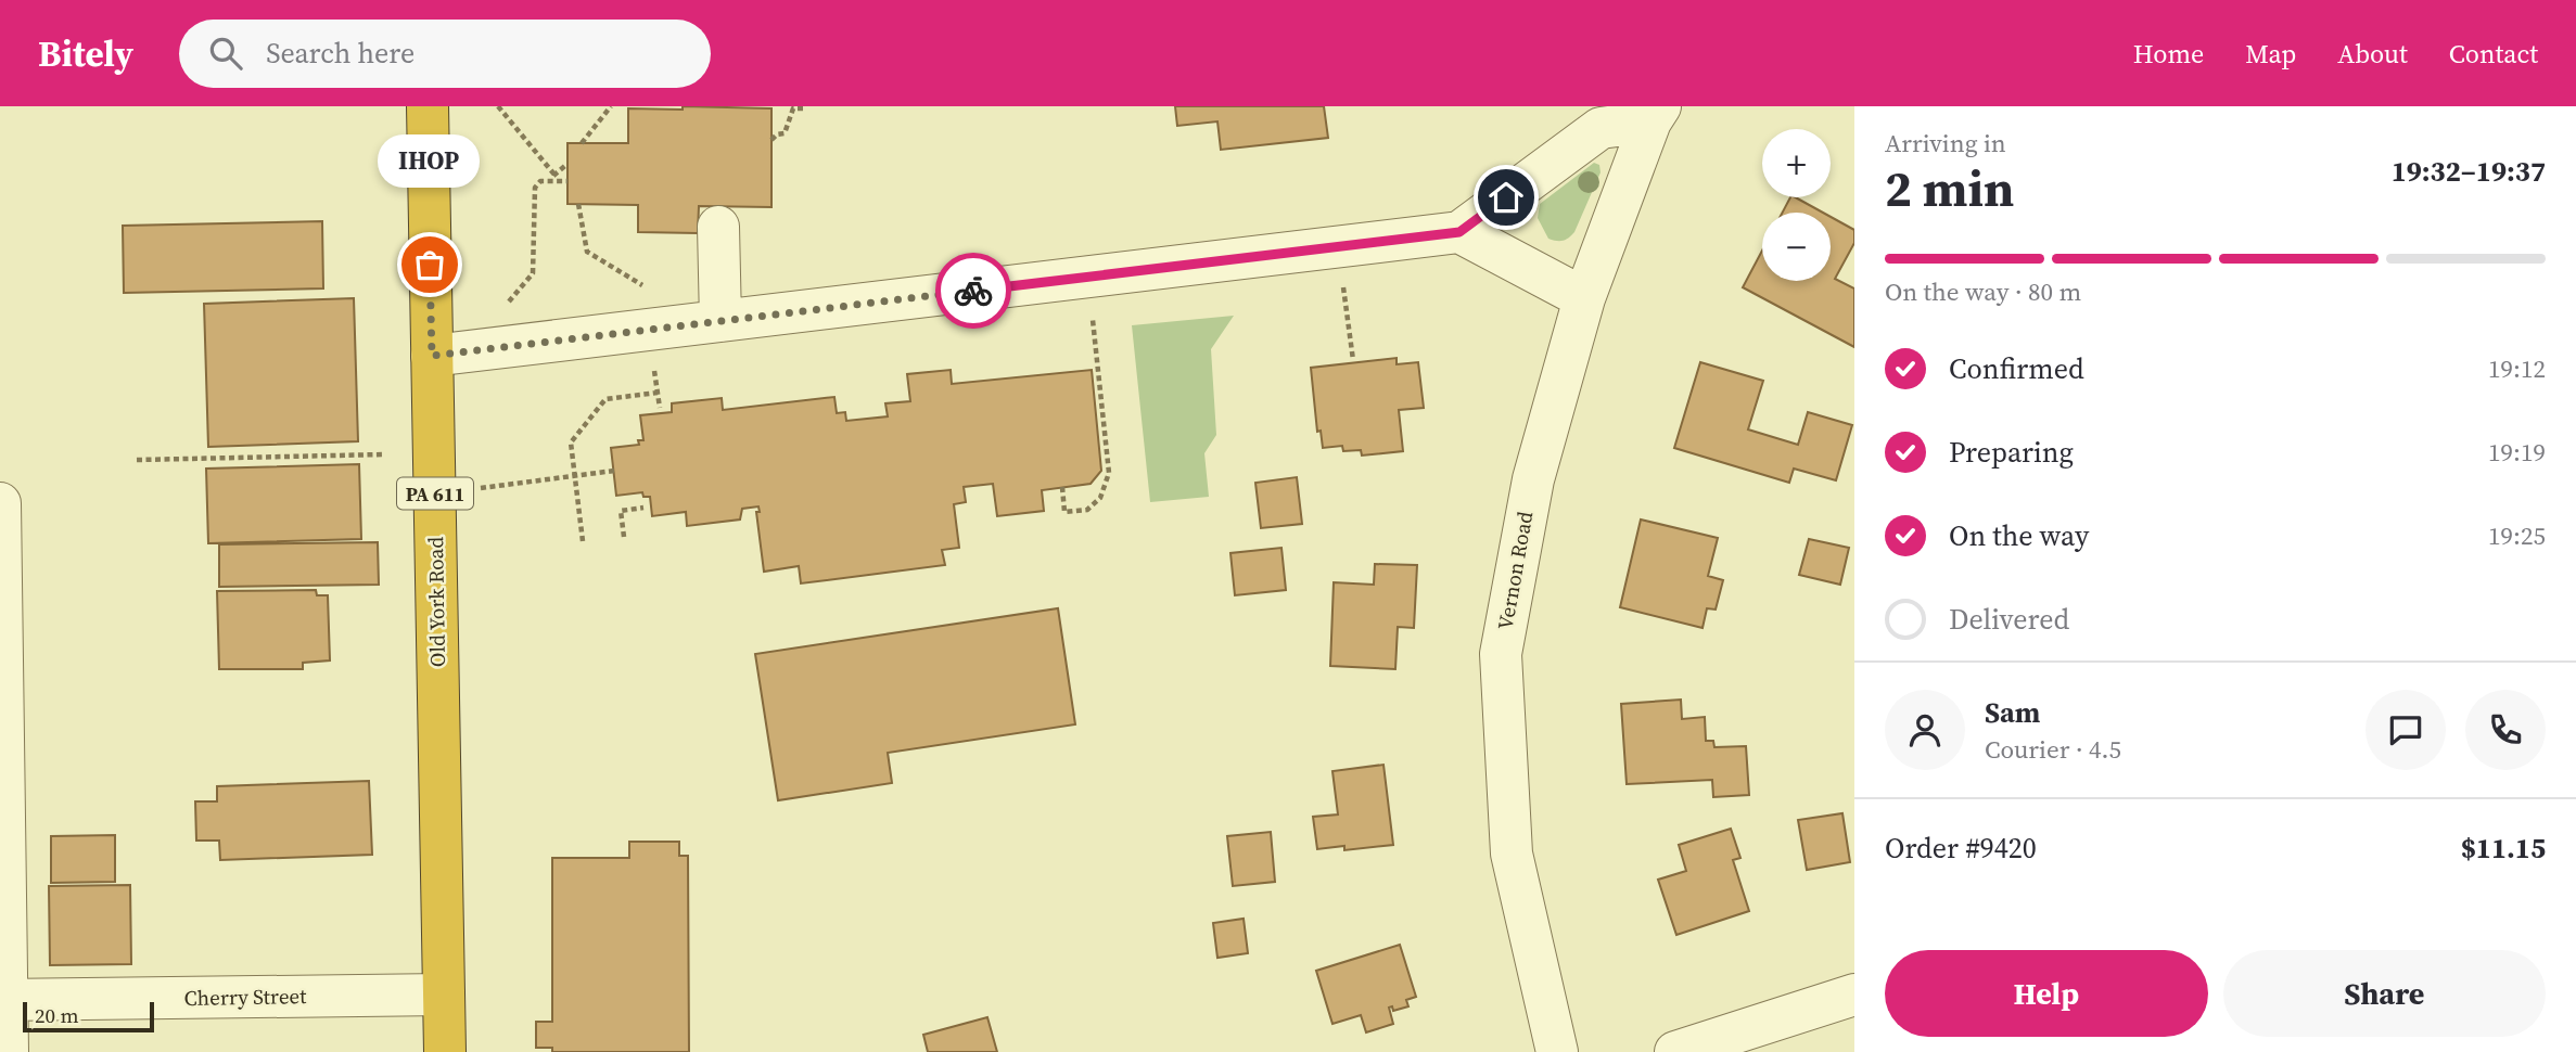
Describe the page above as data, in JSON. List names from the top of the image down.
{
  "streets": {
    "highway": ["PA 611", "Old York Road"],
    "street": ["Vernon Road", "Cherry Street"]
  },
  "crossings": [
    ["Old York Road", "Cherry Street"]
  ],
  "places": ["IHOP"],
  "scale_bar": "20 m",
  "page": {
    "header": "Bitely",
    "search": "Search here",
    "nav": [
      "Home",
      "Map",
      "About",
      "Contact"
    ],
    "heading": ["2 min", "Arriving in", "19:32–19:37"],
    "panel": [
      "Sam",
      "Courier · 4.5",
      "Order #9420",
      "$11.15"
    ],
    "map_buttons": ["+", "−"],
    "bubble": "IHOP",
    "bar": "On the way · 80 m",
    "list": [
      ["Confirmed", "19:12"],
      ["Preparing", "19:19"],
      ["On the way", "19:25"],
      "Delivered"
    ],
    "buttons": ["Help", "Share"],
    "scale": "20 m"
  }
}
